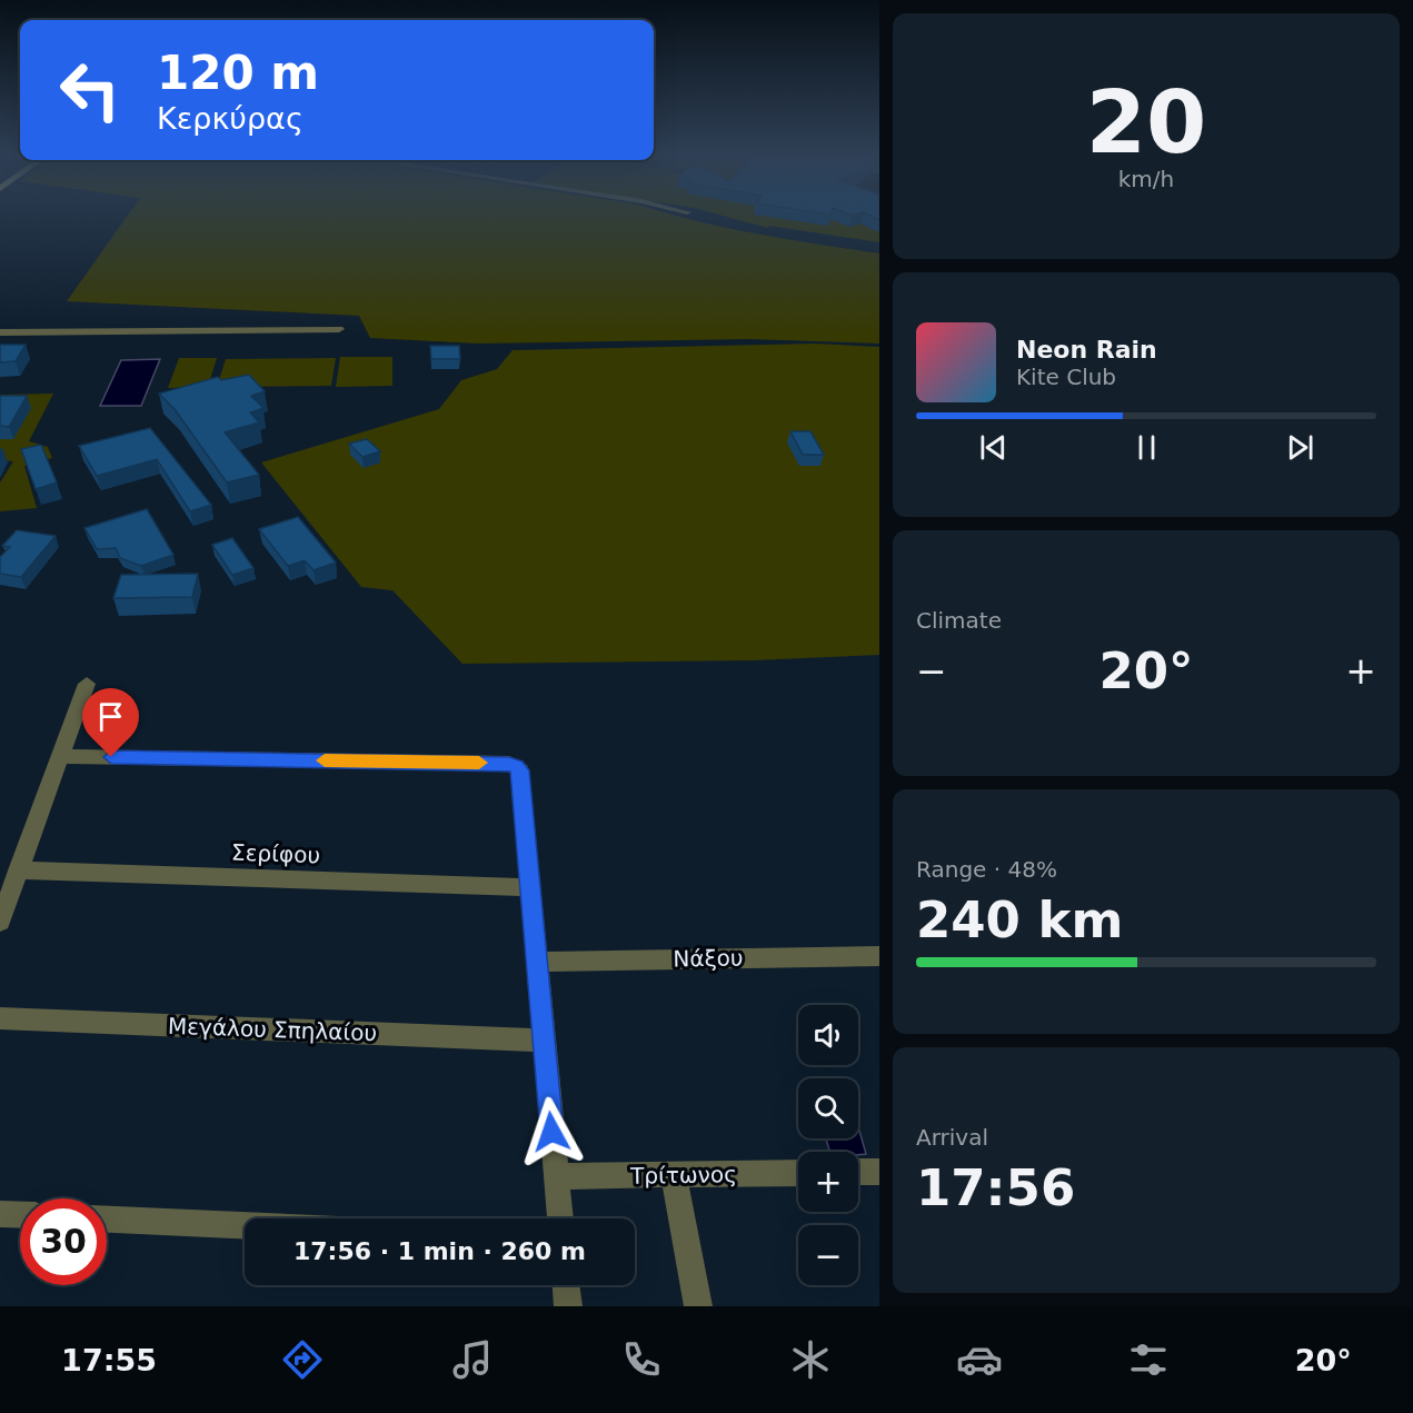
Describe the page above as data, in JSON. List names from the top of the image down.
{
  "streets": {
    "street": [
      "Σερίφου",
      "Νάξου",
      "Μεγάλου Σπηλαίου",
      "Τρίτωνος"
    ]
  },
  "page": {
    "tile": [
      ["20", "km/h"],
      "Climate",
      ["Range · 48%", "240 km"],
      ["Arrival", "17:56"]
    ],
    "turn": ["120 m", "Κερκύρας"],
    "song": ["Neon Rain", "Kite Club"],
    "heat": ["−", "20°", "+"],
    "map_buttons": ["+", "−"],
    "limit": "30",
    "trip": "17:56 · 1 min · 260 m",
    "tabs": ["17:55", "20°"]
  }
}
